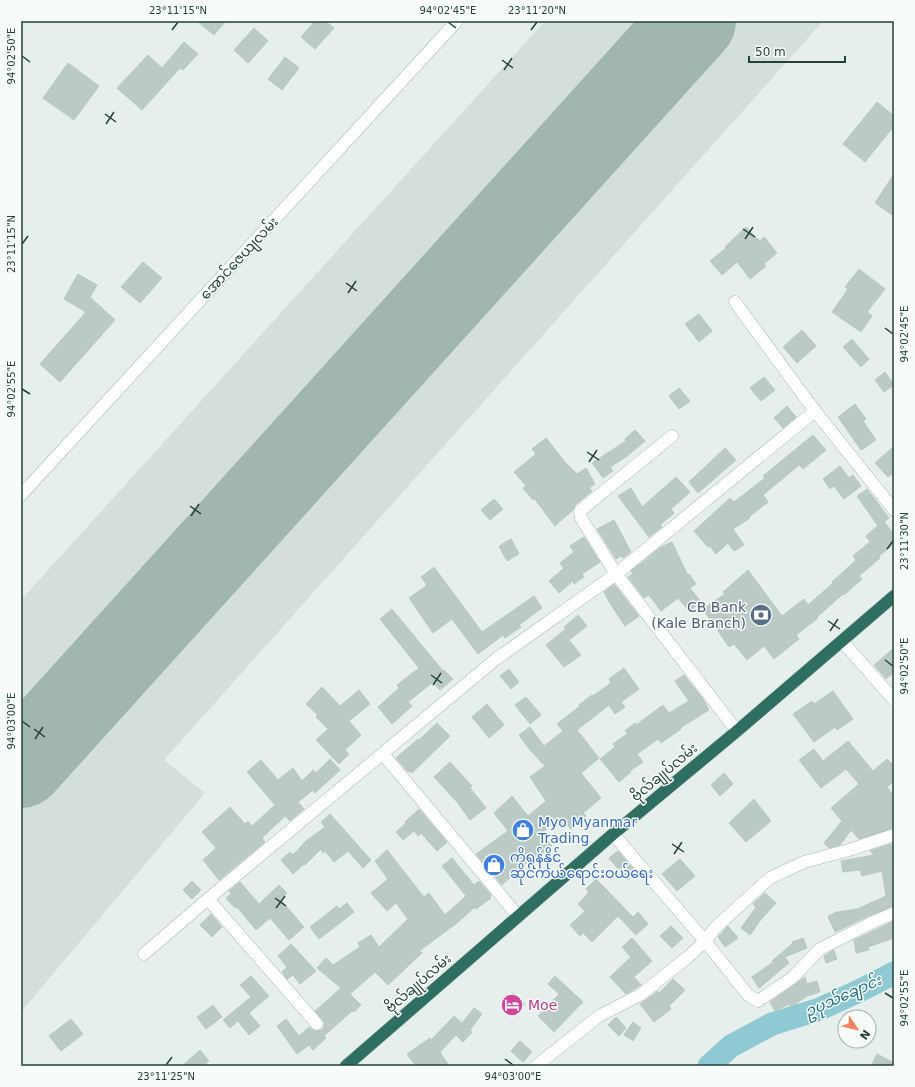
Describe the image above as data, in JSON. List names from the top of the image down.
{
  "streets": {
    "highway": ["ဗိုလ်ချုပ်လမ်း"],
    "street": ["အောင်ဇေယျလမ်း"]
  },
  "water": ["ဥပုသ်ချောင်း"],
  "places": {
    "bank": ["CB Bank (Kale Branch)"],
    "shop": ["Myo Myanmar Trading", "ကိုရန်နိုင် ဆိုင်ကယ်ရောင်းဝယ်ရေး"],
    "hotel": ["Moe"]
  },
  "scale_bar": "50 m",
  "north": "bottom right",
  "coordinates": [
    "23°11'15\"N",
    "94°02'45\"E",
    "23°11'20\"N",
    "94°02'50\"E",
    "94°02'55\"E",
    "23°11'30\"N",
    "94°03'00\"E",
    "23°11'25\"N"
  ]
}
